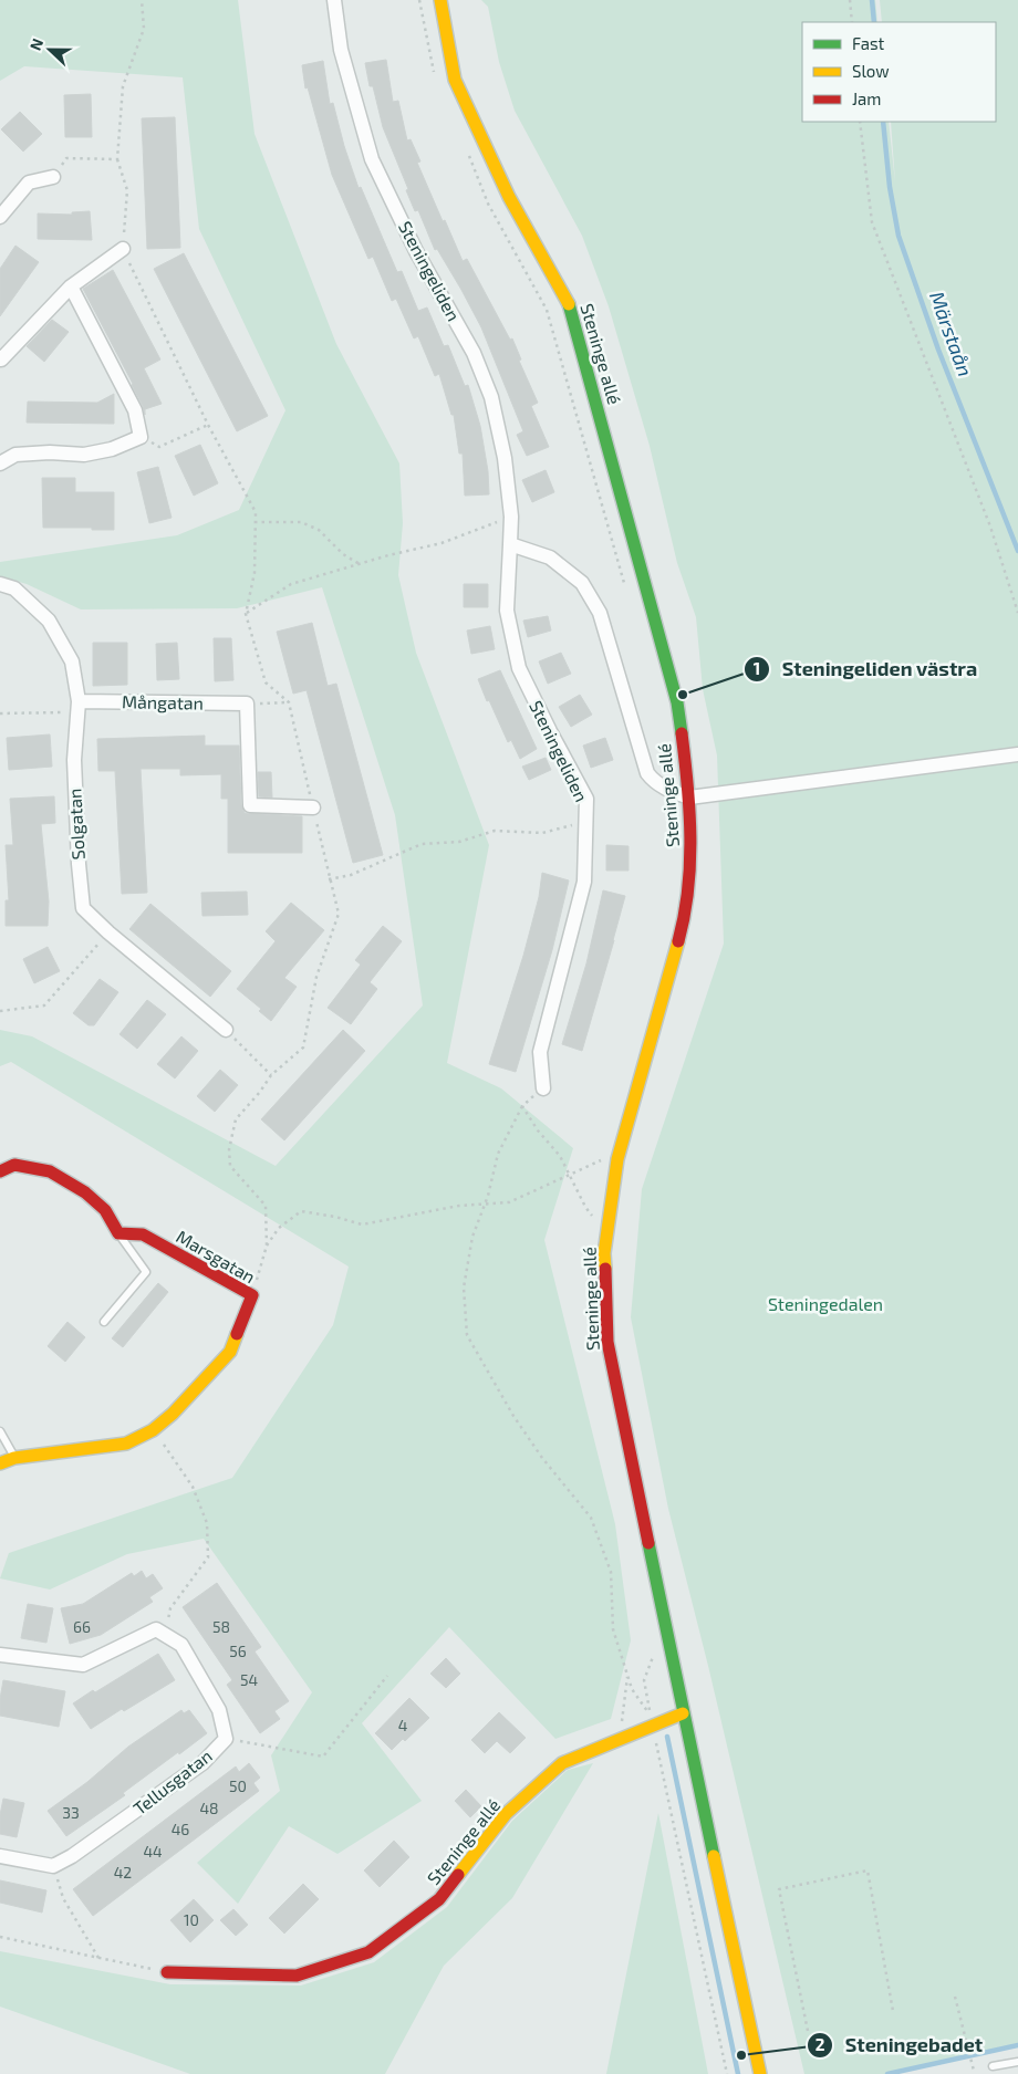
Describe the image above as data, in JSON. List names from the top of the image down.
{
  "streets": {
    "street": [
      "Steningeliden",
      "Steninge allé",
      "Mångatan",
      "Solgatan",
      "Marsgatan",
      "Tellusgatan"
    ]
  },
  "crossings": [
    ["Mångatan", "Solgatan"]
  ],
  "water": ["Märstaån"],
  "parks": ["Steningedalen"],
  "places": ["Steningeliden västra", "Steningebadet"],
  "house_numbers": [
    "66",
    "58",
    "56",
    "54",
    "4",
    "50",
    "48",
    "33",
    "46",
    "44",
    "42",
    "10"
  ],
  "legend": ["Fast", "Slow", "Jam"],
  "north": "left"
}
